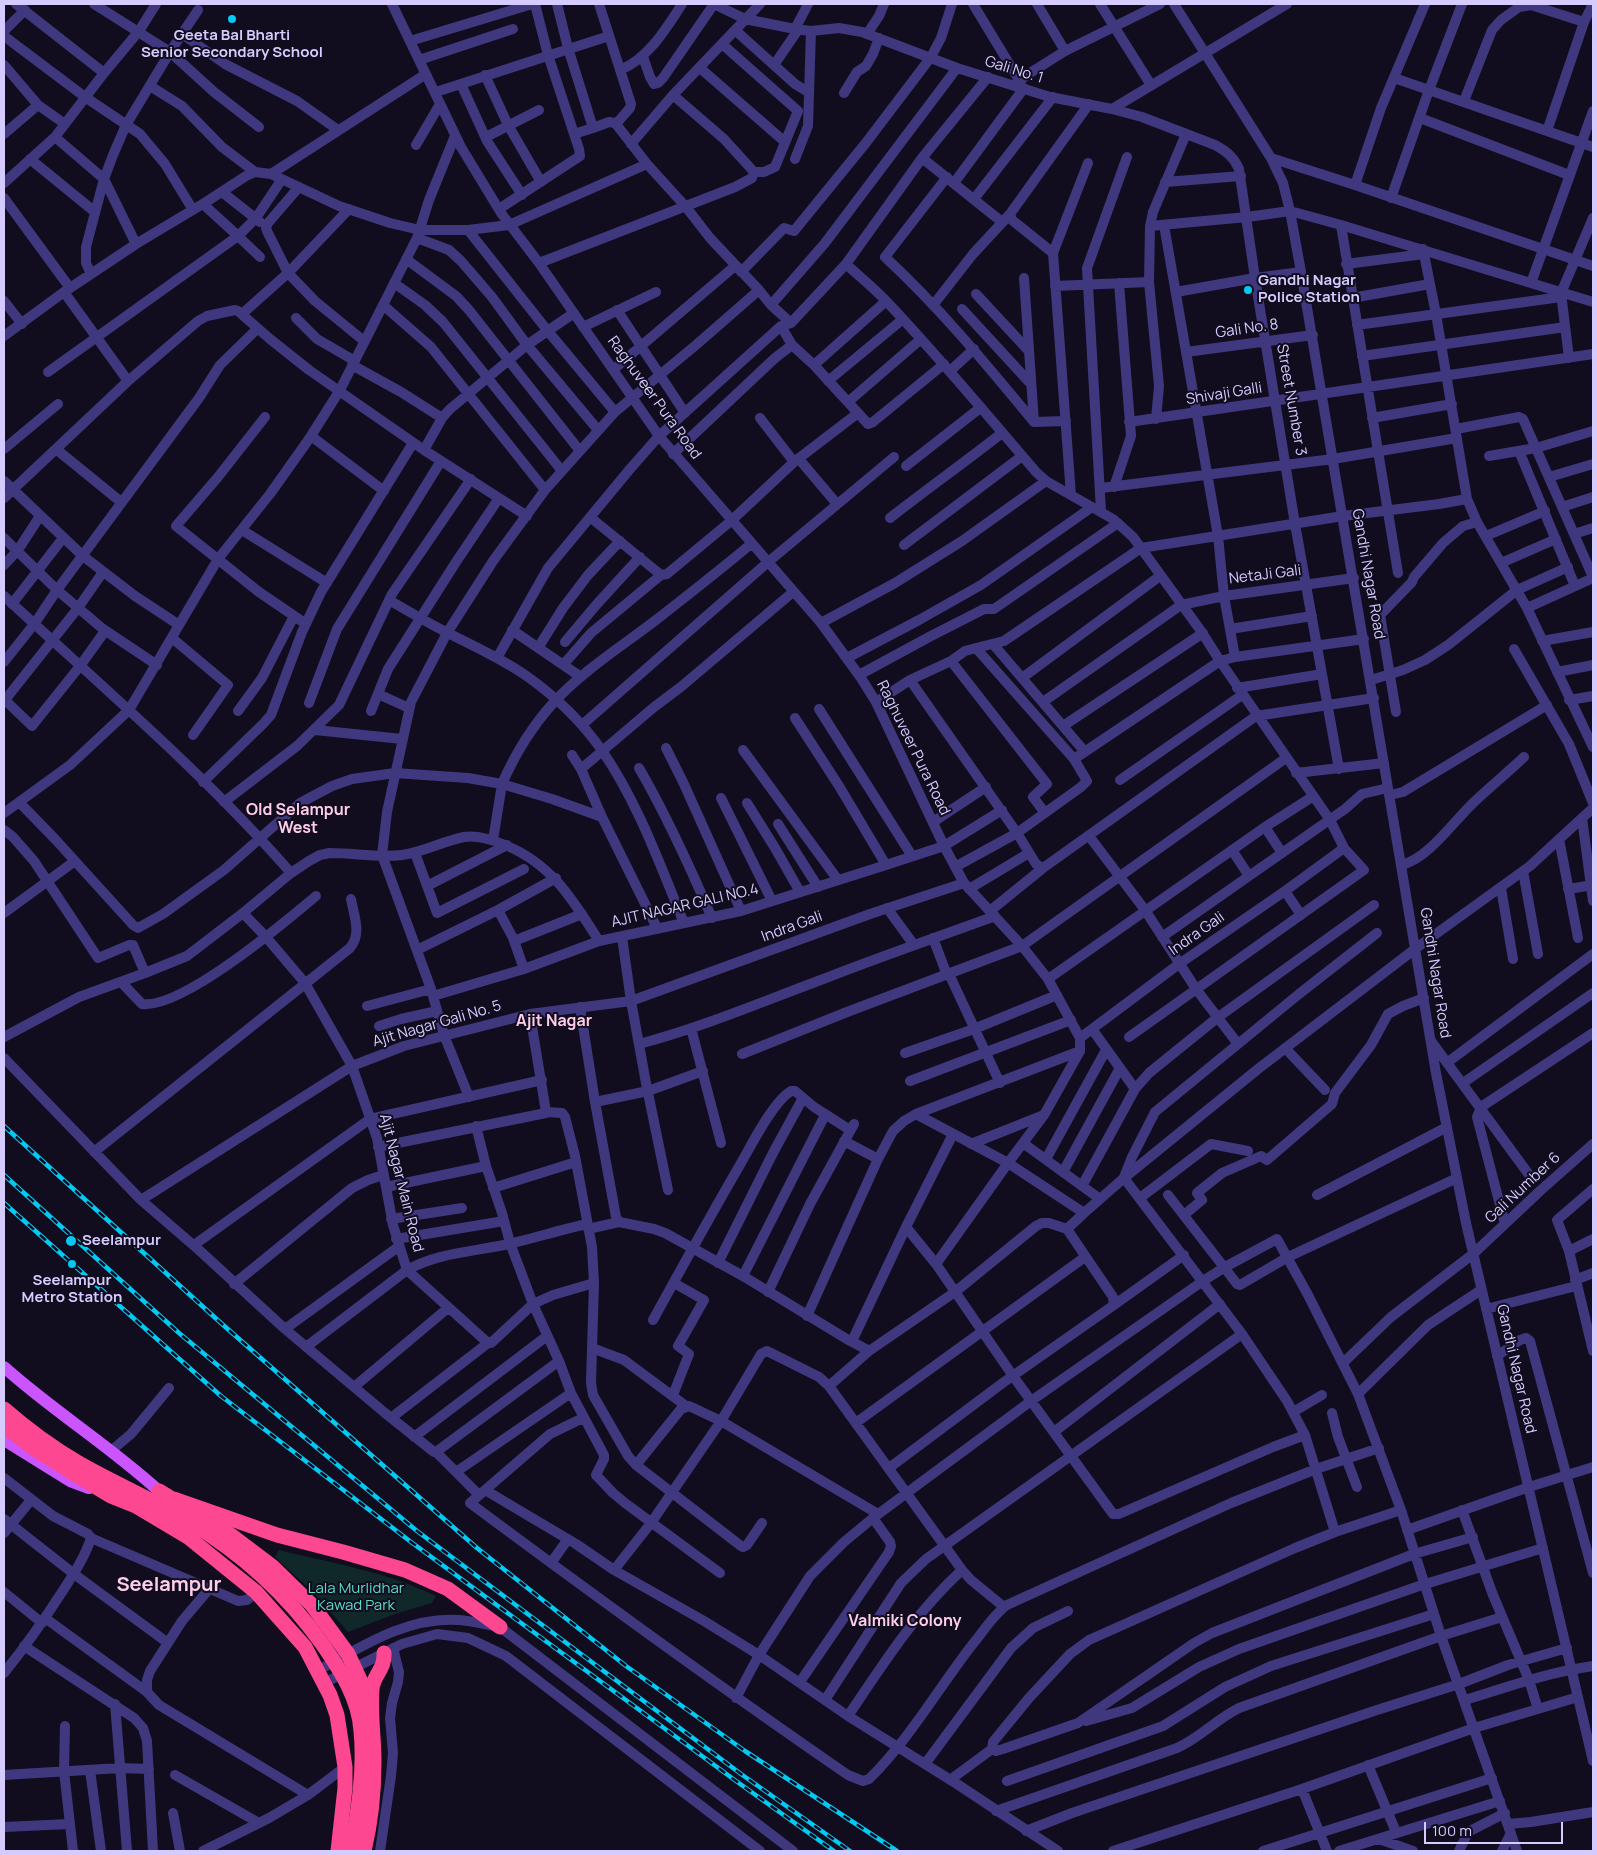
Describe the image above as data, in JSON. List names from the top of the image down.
{
  "streets": {
    "street": [
      "Gali No. 1",
      "Gali No. 8",
      "Shivaji Galli",
      "Raghuveer Pura Road",
      "Street Number 3",
      "Gandhi Nagar Road",
      "NetaJi Gali",
      "AJIT NAGAR GALI NO.4",
      "Indra Gali",
      "Ajit Nagar Gali No. 5",
      "Ajit Nagar Main Road",
      "Gali Number 6"
    ]
  },
  "crossings": [
    ["Gali No. 1", "Street Number 3"],
    ["Gali No. 8", "Street Number 3"],
    ["Gali No. 8", "Gandhi Nagar Road"],
    ["Shivaji Galli", "Street Number 3"],
    ["Shivaji Galli", "Gandhi Nagar Road"],
    ["Raghuveer Pura Road", "AJIT NAGAR GALI NO.4"],
    ["Street Number 3", "NetaJi Gali"],
    ["Gandhi Nagar Road", "NetaJi Gali"],
    ["Gandhi Nagar Road", "Gali Number 6"],
    ["Indra Gali", "Ajit Nagar Gali No. 5"],
    ["Ajit Nagar Gali No. 5", "Ajit Nagar Main Road"]
  ],
  "districts": [
    "Old Selampur West",
    "Ajit Nagar",
    "Seelampur",
    "Valmiki Colony"
  ],
  "parks": ["Lala Murlidhar Kawad Park"],
  "places": [
    "Geeta Bal Bharti Senior Secondary School",
    "Gandhi Nagar Police Station",
    "Seelampur",
    "Seelampur Metro Station"
  ],
  "scale_bar": "100 m"
}
